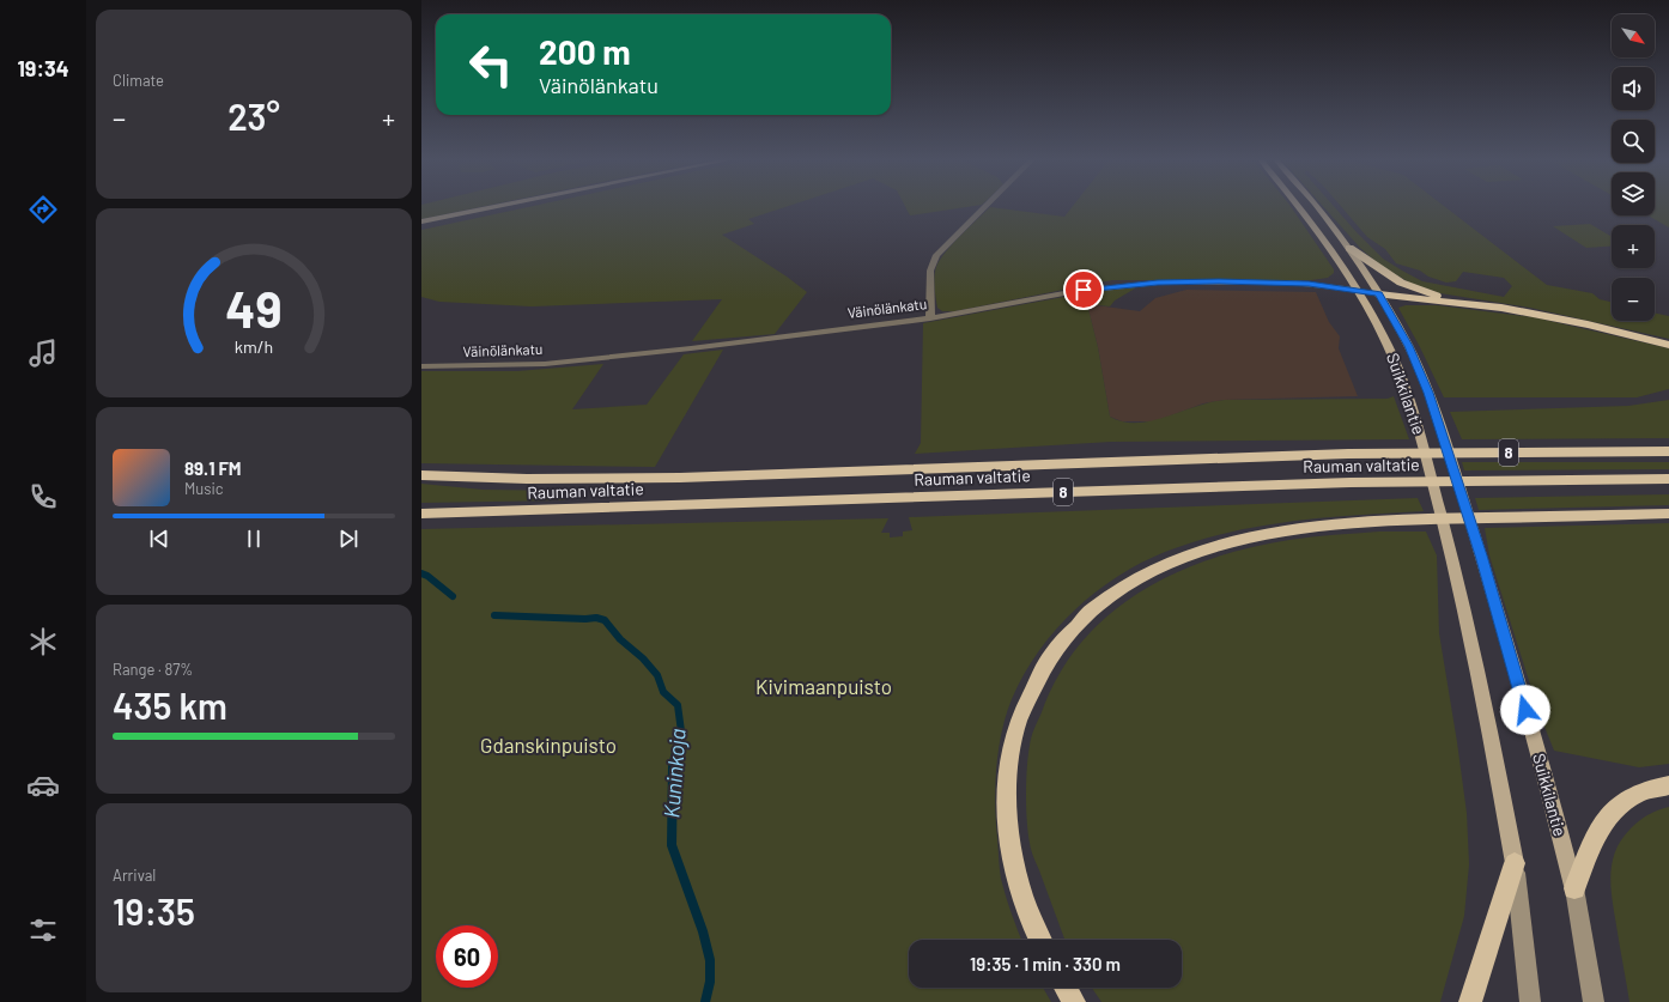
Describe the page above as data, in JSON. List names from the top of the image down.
{
  "streets": {
    "highway": ["8", "Rauman valtatie"],
    "main road": ["Suikkilantie"],
    "street": ["Väinölänkatu"]
  },
  "crossings": [
    ["Väinölänkatu", "Suikkilantie"]
  ],
  "water": ["Kuninkoja"],
  "parks": ["Kivimaanpuisto", "Gdanskinpuisto"],
  "north": "bottom right",
  "page": {
    "tabs": "19:34",
    "tile": [
      "Climate",
      ["Range · 87%", "435 km"],
      ["Arrival", "19:35"]
    ],
    "map_buttons": ["+", "−"],
    "turn": ["200 m", "Väinölänkatu"],
    "heat": ["−", "23°", "+"],
    "song": ["89.1 FM", "Music"],
    "limit": "60",
    "trip": "19:35 · 1 min · 330 m",
    "gauge": ["49", "km/h"]
  }
}
